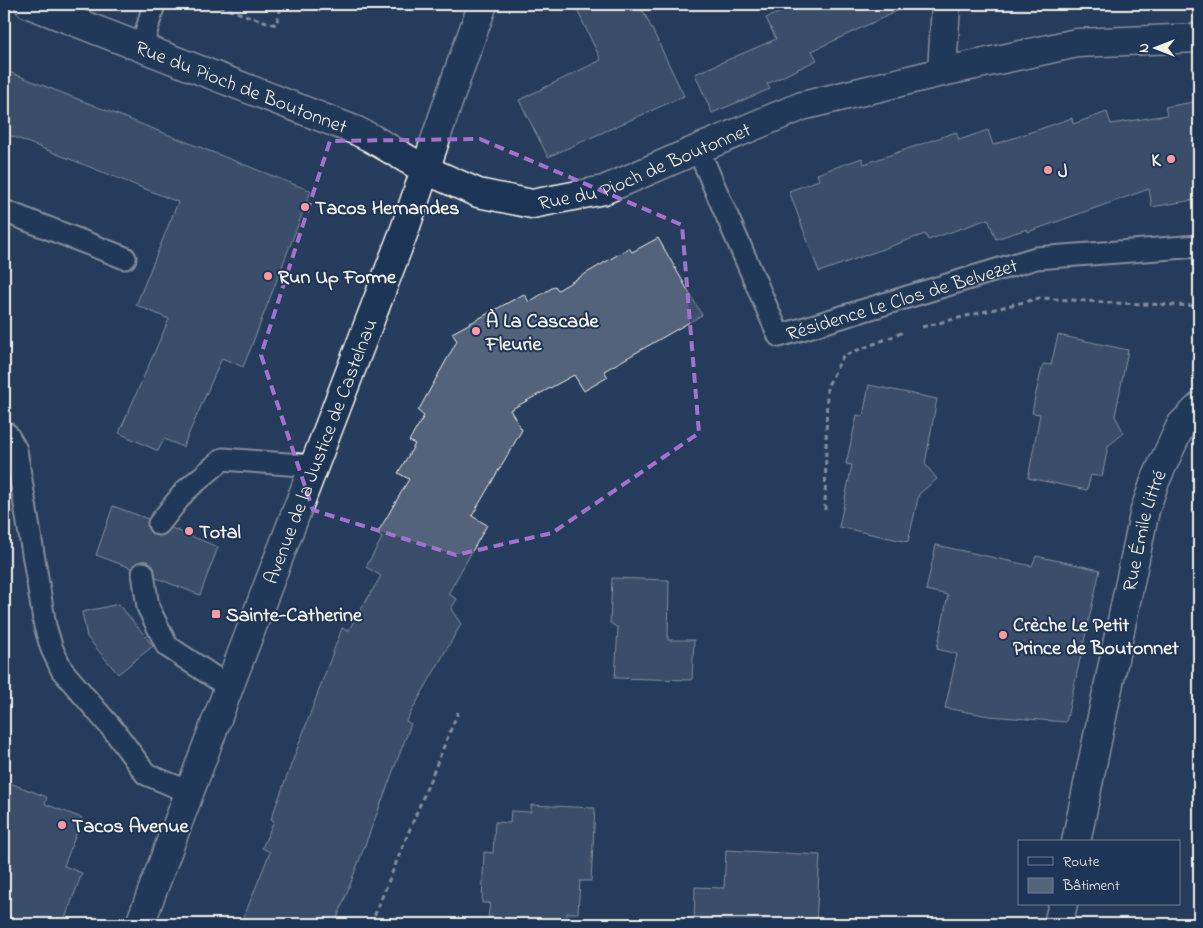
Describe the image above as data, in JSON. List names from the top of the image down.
{
  "streets": {
    "street": ["Rue du Pioch de Boutonnet", "Avenue de la Justice de Castelnau", "Rue Émile Littré"],
    "lane": ["Résidence Le Clos de Belvezet"]
  },
  "crossings": [
    ["Rue du Pioch de Boutonnet", "Résidence Le Clos de Belvezet"],
    ["Rue du Pioch de Boutonnet", "Avenue de la Justice de Castelnau"]
  ],
  "places": {
    "other": [
      "K",
      "J",
      "Tacos Hernandes",
      "Run Up Forme",
      "À La Cascade Fleurie",
      "Total",
      "Crèche Le Petit Prince de Boutonnet",
      "Tacos Avenue"
    ],
    "transit": ["Sainte-Catherine"]
  },
  "legend": ["Route", "Bâtiment"],
  "north": "left"
}
